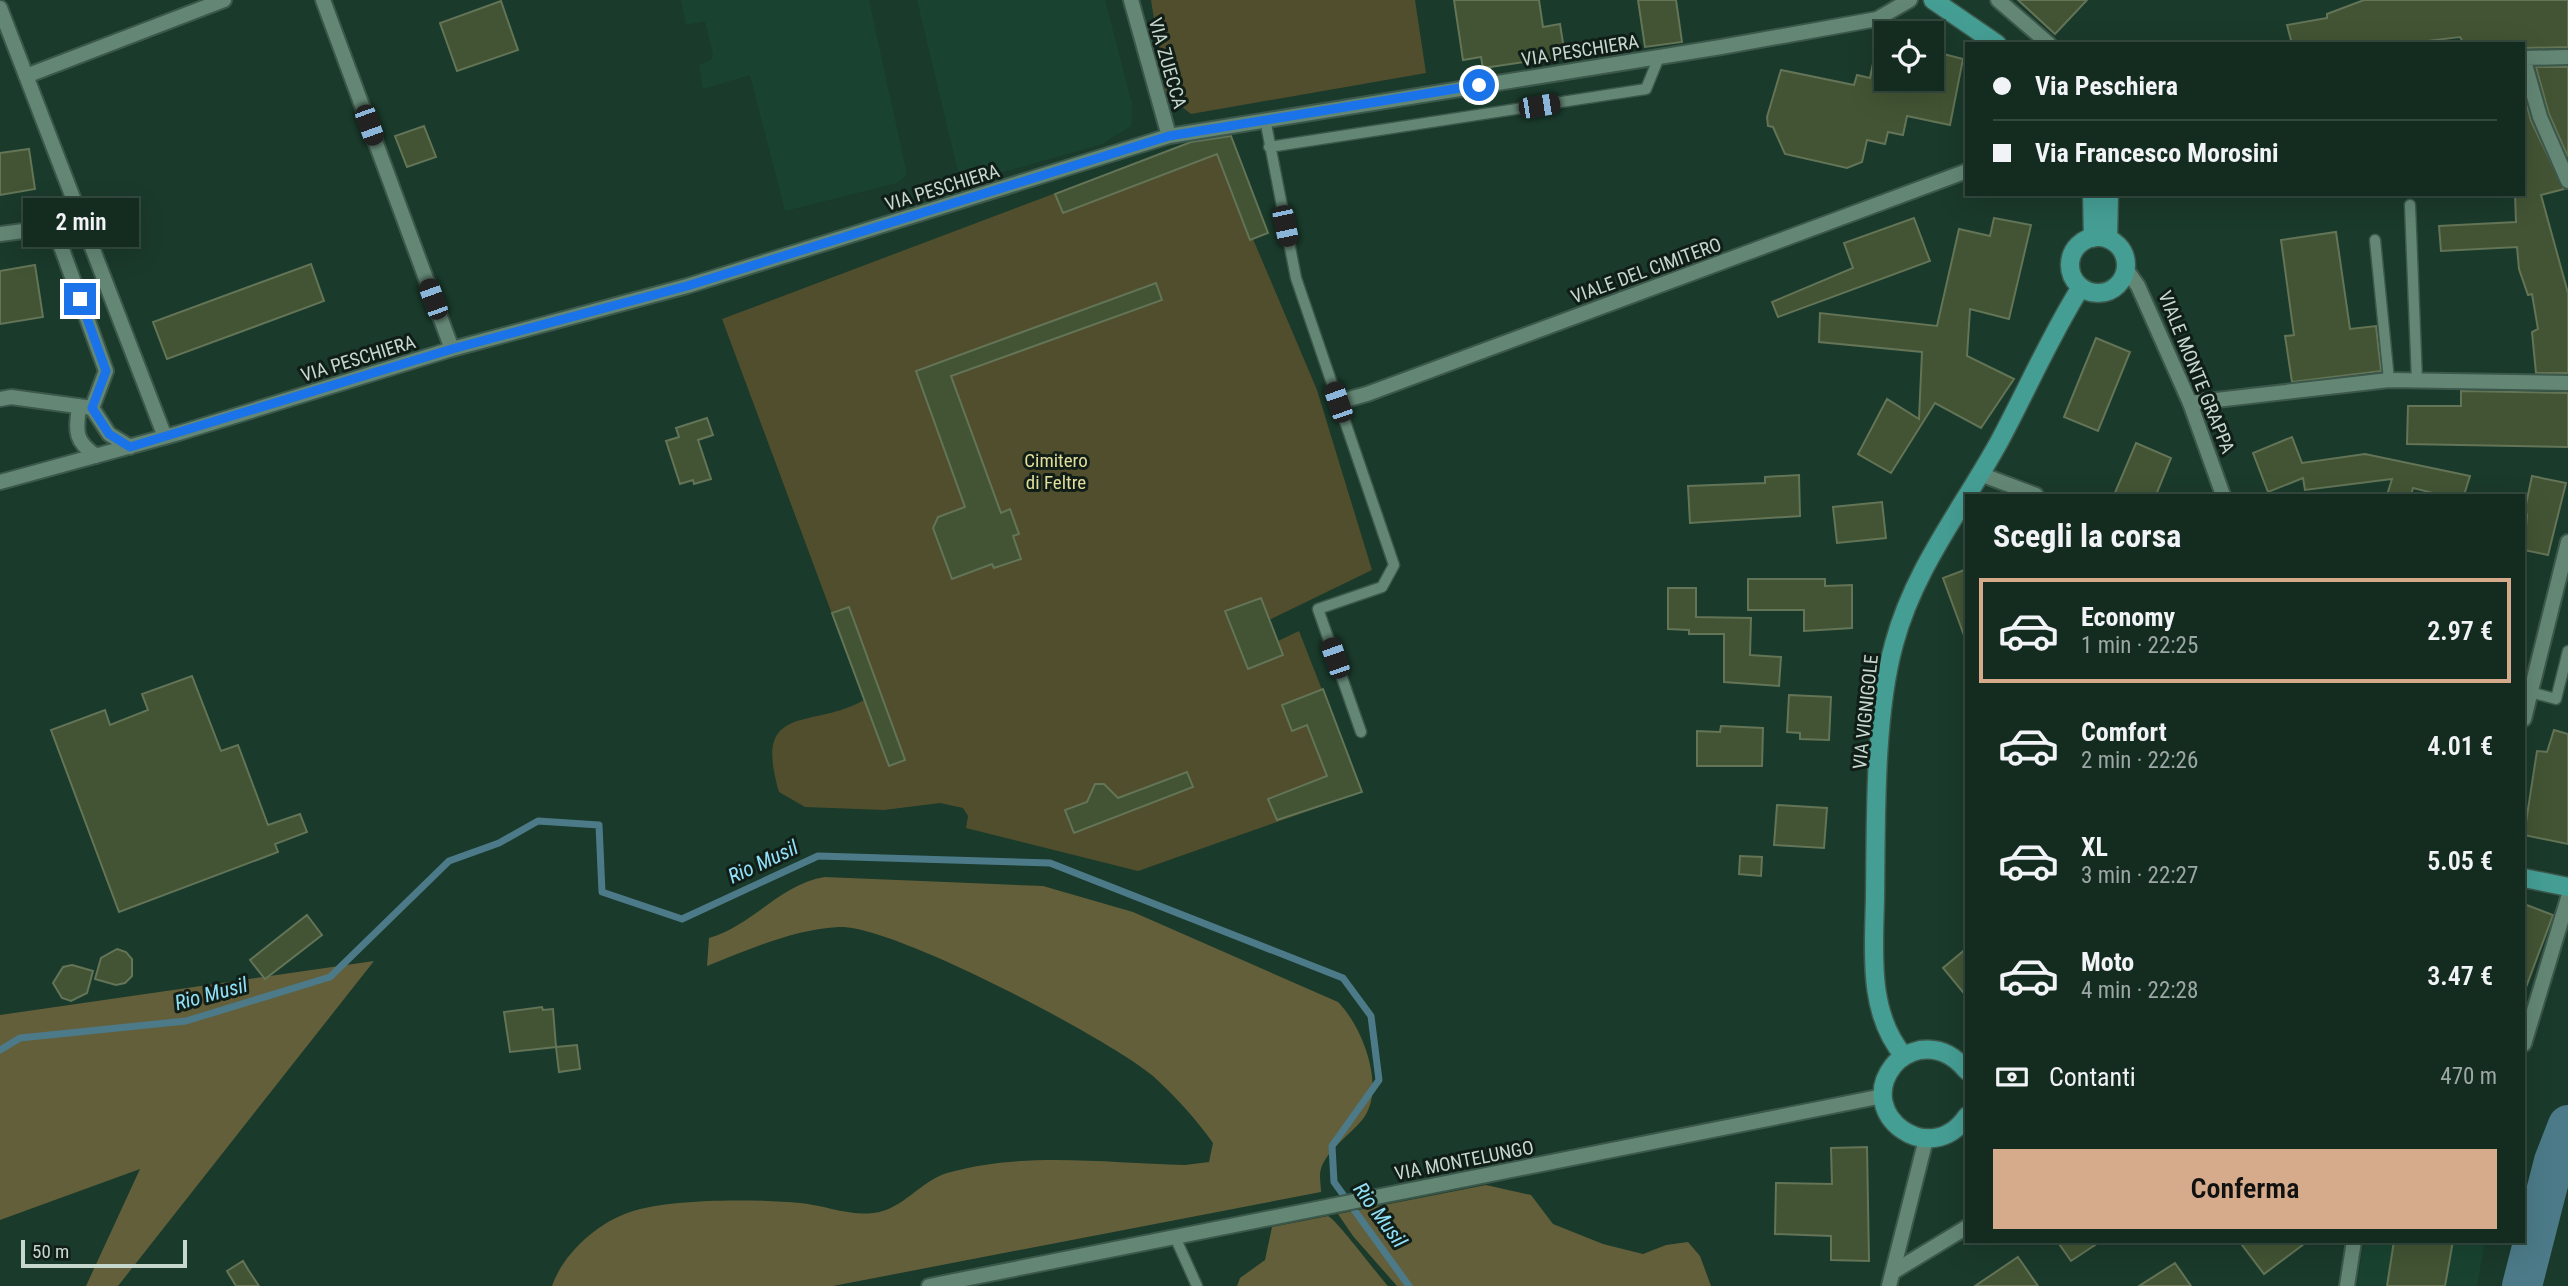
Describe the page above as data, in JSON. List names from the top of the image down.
{
  "streets": {
    "main road": ["VIA VIGNIGOLE"],
    "street": [
      "VIA PESCHIERA",
      "VIA ZUECCA",
      "VIALE DEL CIMITERO",
      "VIALE MONTE GRAPPA",
      "VIA MONTELUNGO"
    ]
  },
  "crossings": [
    ["VIA PESCHIERA", "VIA ZUECCA"],
    ["VIALE MONTE GRAPPA", "VIA VIGNIGOLE"]
  ],
  "water": ["Rio Musil"],
  "parks": ["Cimitero di Feltre"],
  "scale_bar": "50 m",
  "page": {
    "banner": ["Via Peschiera", "Via Francesco Morosini"],
    "bubble": "2 min",
    "heading": "Scegli la corsa",
    "list": [
      {
        "name": "Economy",
        "note": "1 min · 22:25",
        "value": "2.97 €"
      },
      {
        "name": "Comfort",
        "note": "2 min · 22:26",
        "value": "4.01 €"
      },
      {
        "name": "XL",
        "note": "3 min · 22:27",
        "value": "5.05 €"
      },
      {
        "name": "Moto",
        "note": "4 min · 22:28",
        "value": "3.47 €"
      }
    ],
    "pay": ["Contanti", "470 m"],
    "buttons": "Conferma",
    "scale": "50 m"
  }
}
